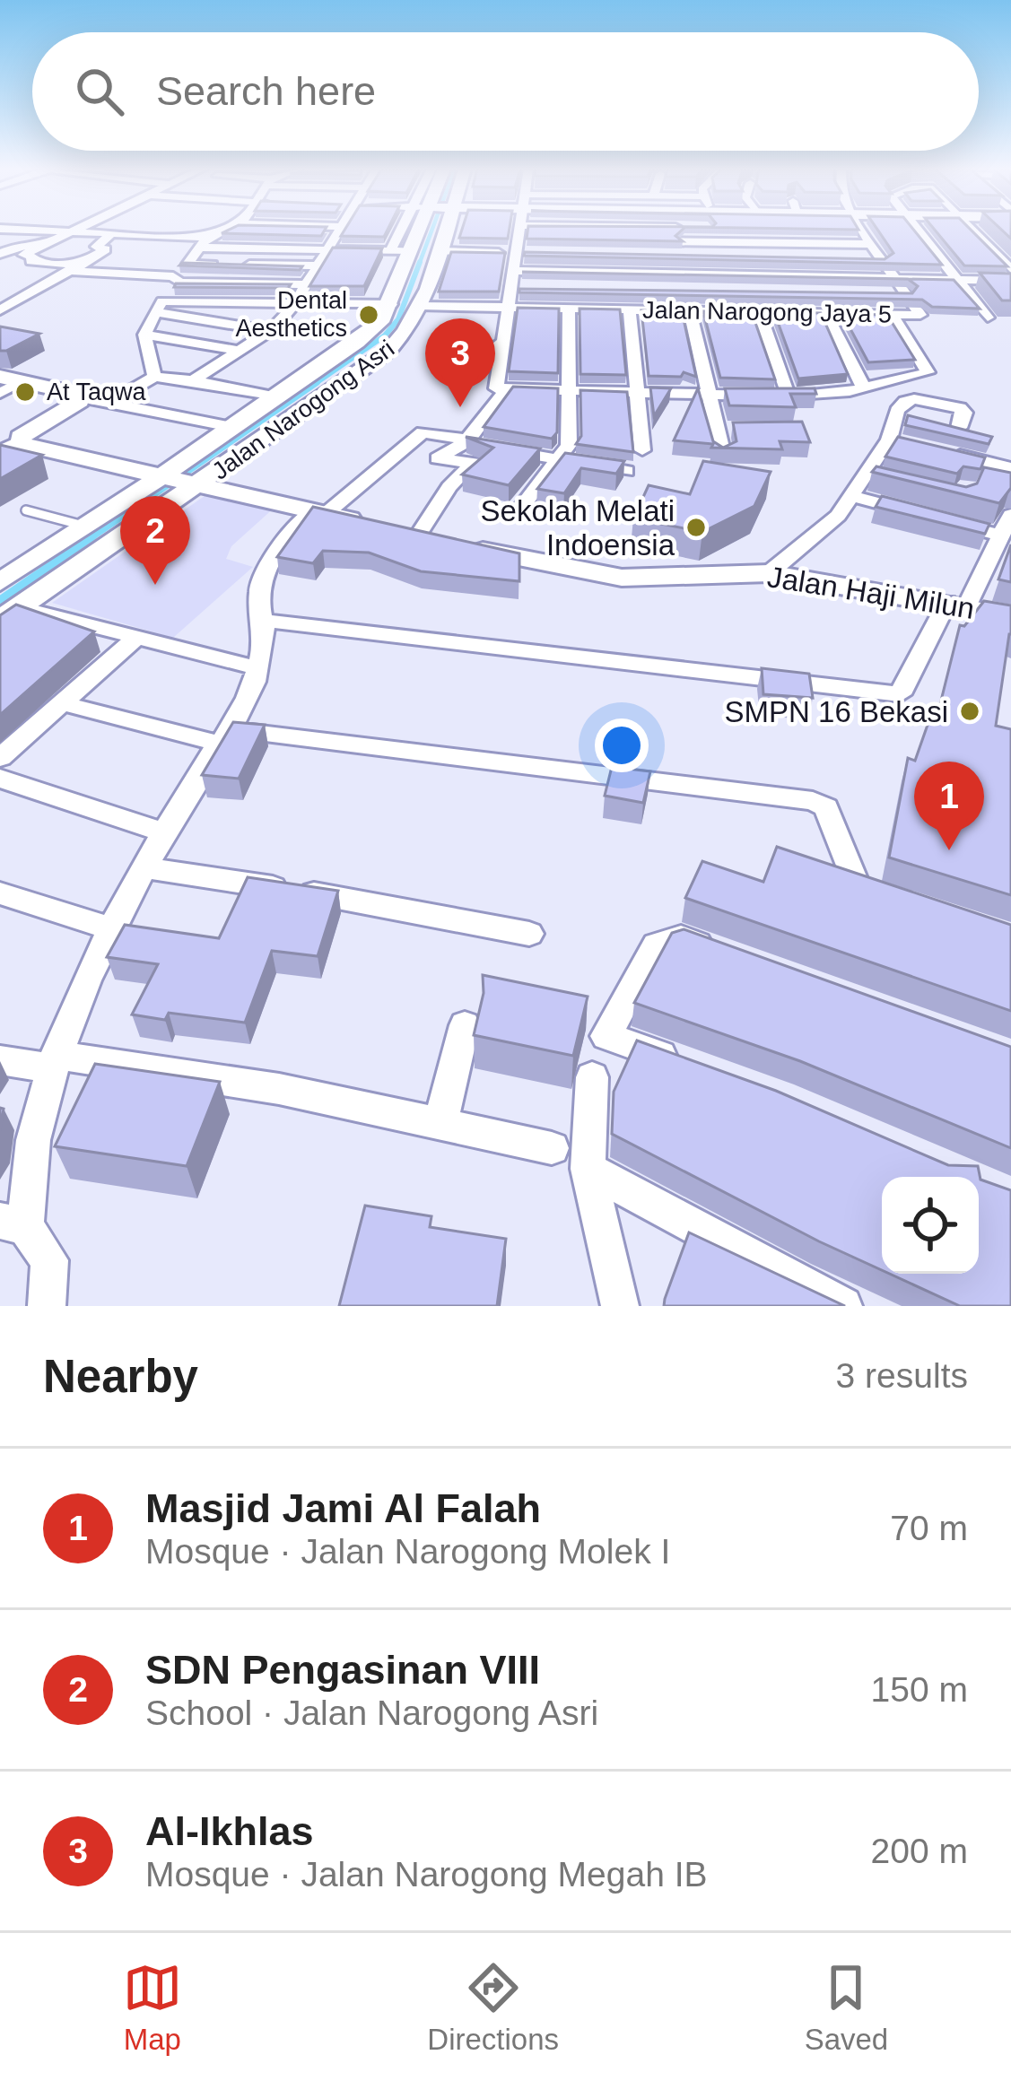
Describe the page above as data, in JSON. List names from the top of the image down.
{
  "streets": {
    "street": ["Jalan Narogong Jaya 5", "Jalan Narogong Asri", "Jalan Haji Milun"]
  },
  "crossings": [
    ["Jalan Narogong Jaya 5", "Jalan Narogong Asri"],
    ["Jalan Narogong Asri", "Jalan Haji Milun"]
  ],
  "places": [
    "Dental Aesthetics",
    "At Taqwa",
    "Sekolah Melati Indoensia",
    "SMPN 16 Bekasi"
  ],
  "page": {
    "search": "Search here",
    "pins": ["3", "2", "1"],
    "heading": ["Nearby", "3 results"],
    "list": [
      {
        "mark": "1",
        "name": "Masjid Jami Al Falah",
        "note": "Mosque · Jalan Narogong Molek I",
        "value": "70 m"
      },
      {
        "mark": "2",
        "name": "SDN Pengasinan VIII",
        "note": "School · Jalan Narogong Asri",
        "value": "150 m"
      },
      {
        "mark": "3",
        "name": "Al-Ikhlas",
        "note": "Mosque · Jalan Narogong Megah IB",
        "value": "200 m"
      }
    ],
    "nav": ["Map", "Directions", "Saved"]
  }
}
